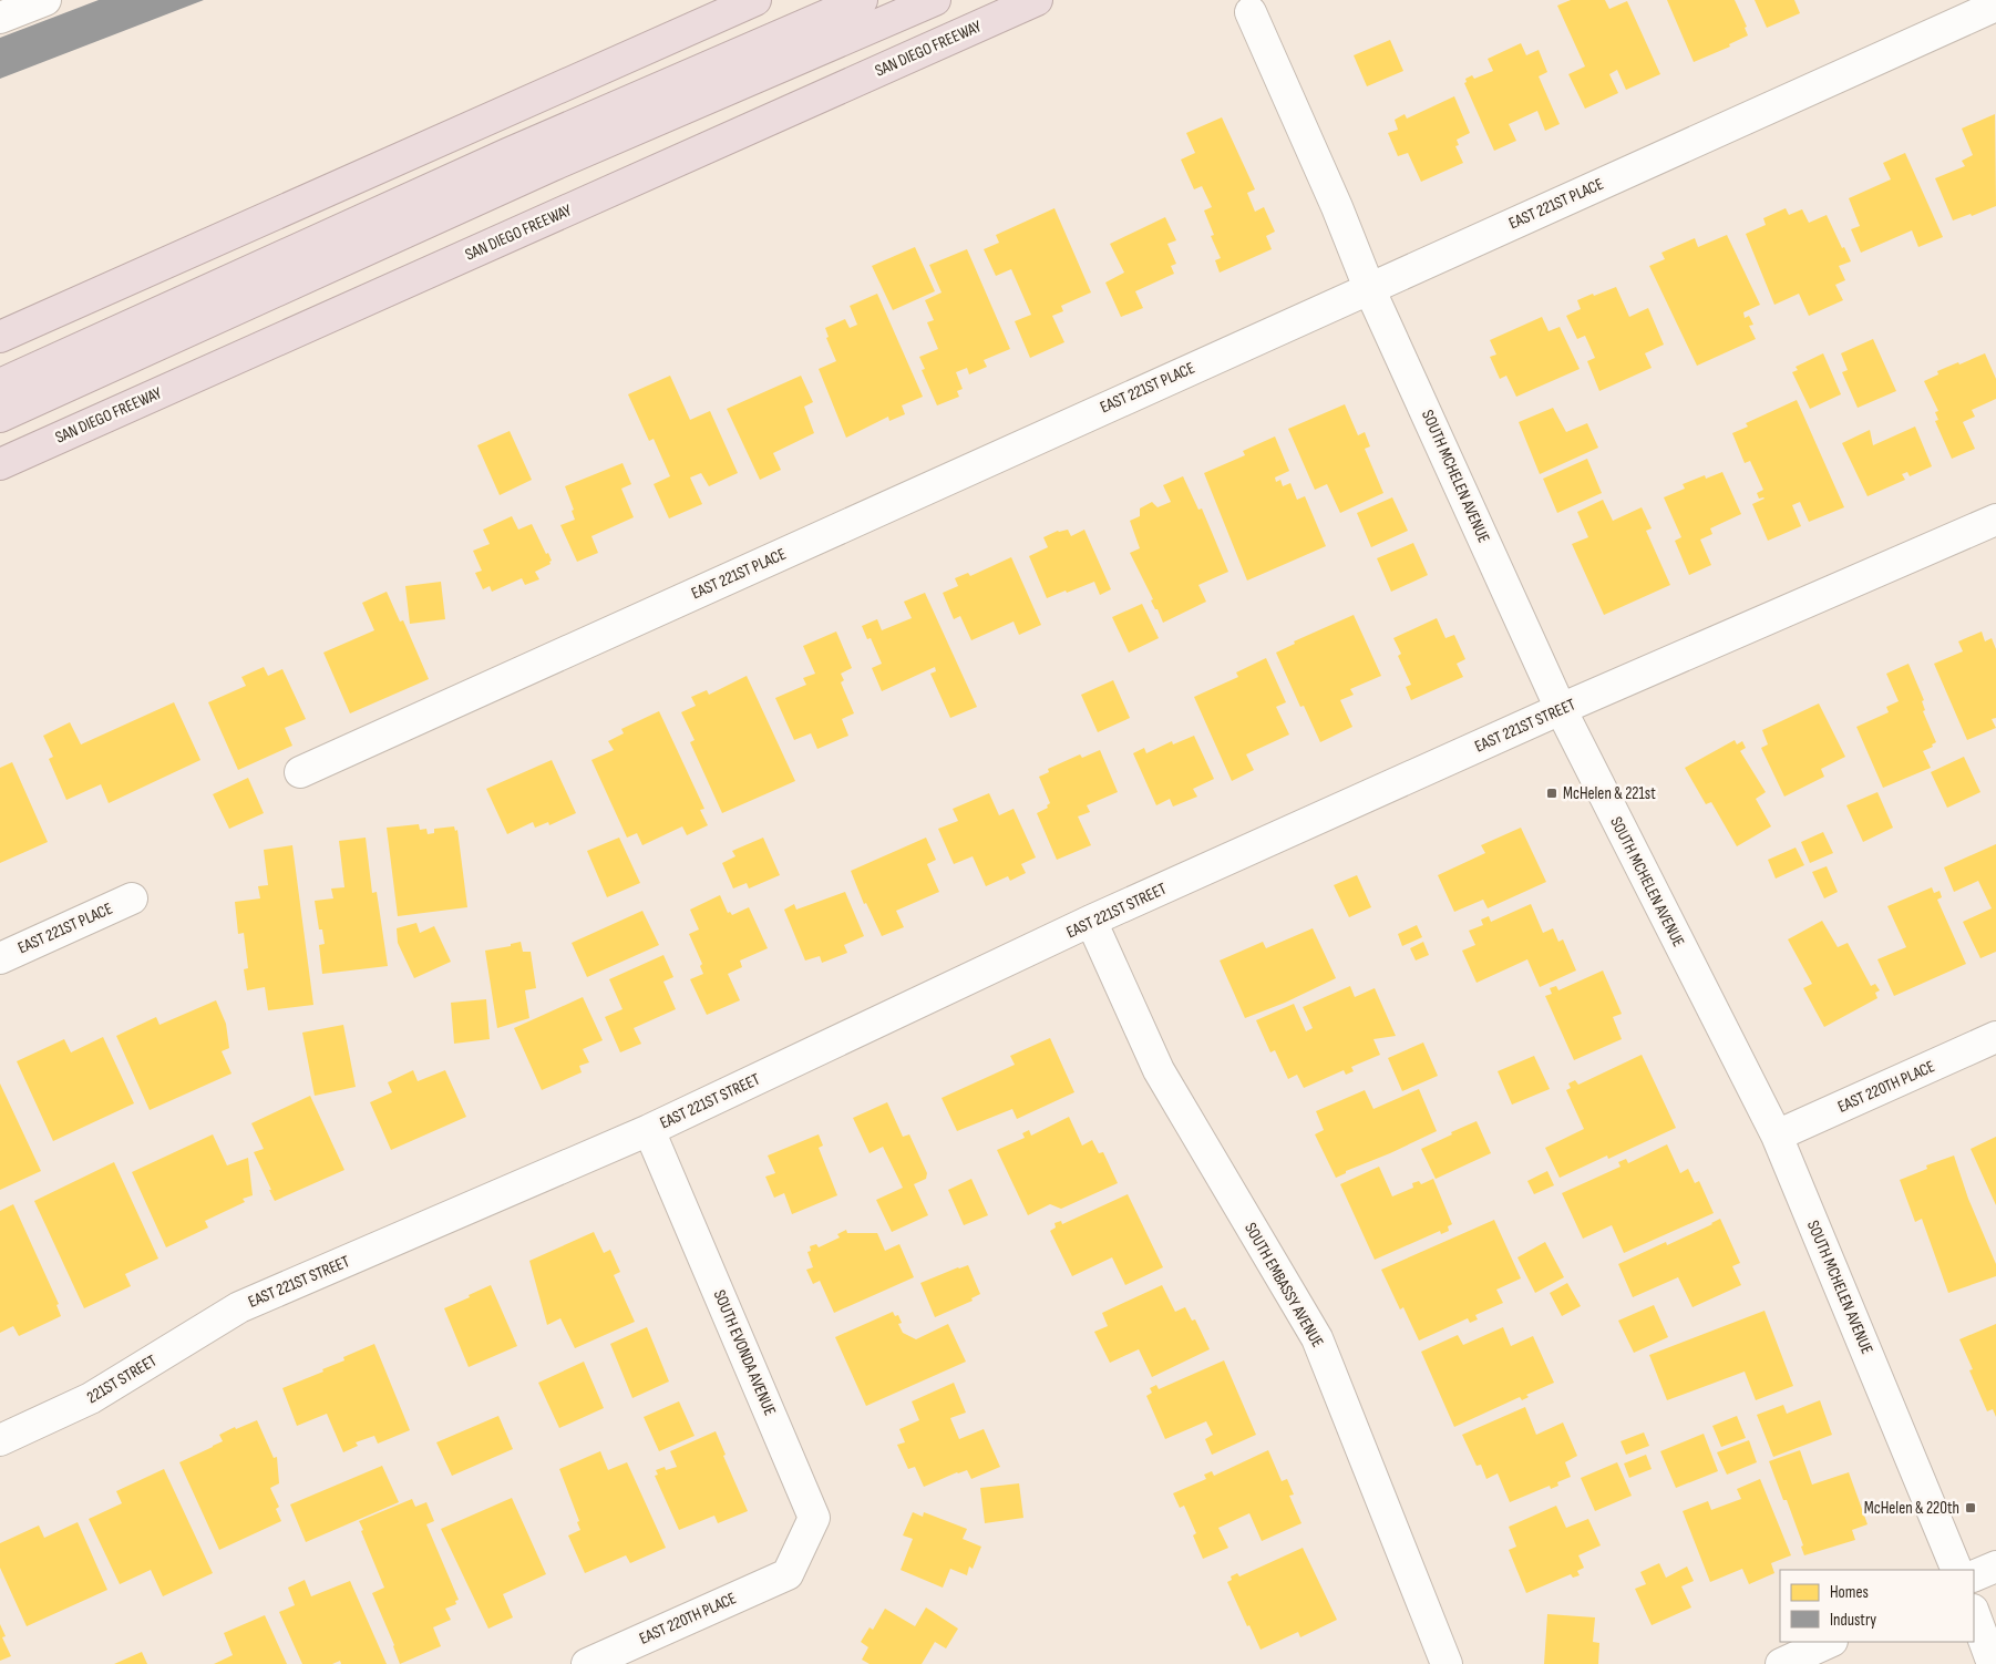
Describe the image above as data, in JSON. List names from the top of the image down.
{
  "streets": {
    "highway": ["SAN DIEGO FREEWAY"],
    "street": [
      "EAST 221ST PLACE",
      "SOUTH MCHELEN AVENUE",
      "EAST 221ST STREET",
      "EAST 220TH PLACE",
      "SOUTH EMBASSY AVENUE",
      "SOUTH EVONDA AVENUE",
      "221ST STREET"
    ]
  },
  "crossings": [
    ["EAST 221ST PLACE", "SOUTH MCHELEN AVENUE"],
    ["SOUTH MCHELEN AVENUE", "EAST 221ST STREET"],
    ["SOUTH MCHELEN AVENUE", "EAST 220TH PLACE"],
    ["EAST 221ST STREET", "SOUTH EMBASSY AVENUE"],
    ["EAST 221ST STREET", "SOUTH EVONDA AVENUE"],
    ["EAST 221ST STREET", "221ST STREET"],
    ["EAST 220TH PLACE", "SOUTH EVONDA AVENUE"]
  ],
  "places": {
    "transit": ["McHelen & 221st", "McHelen & 220th"]
  },
  "legend": ["Homes", "Industry"]
}
